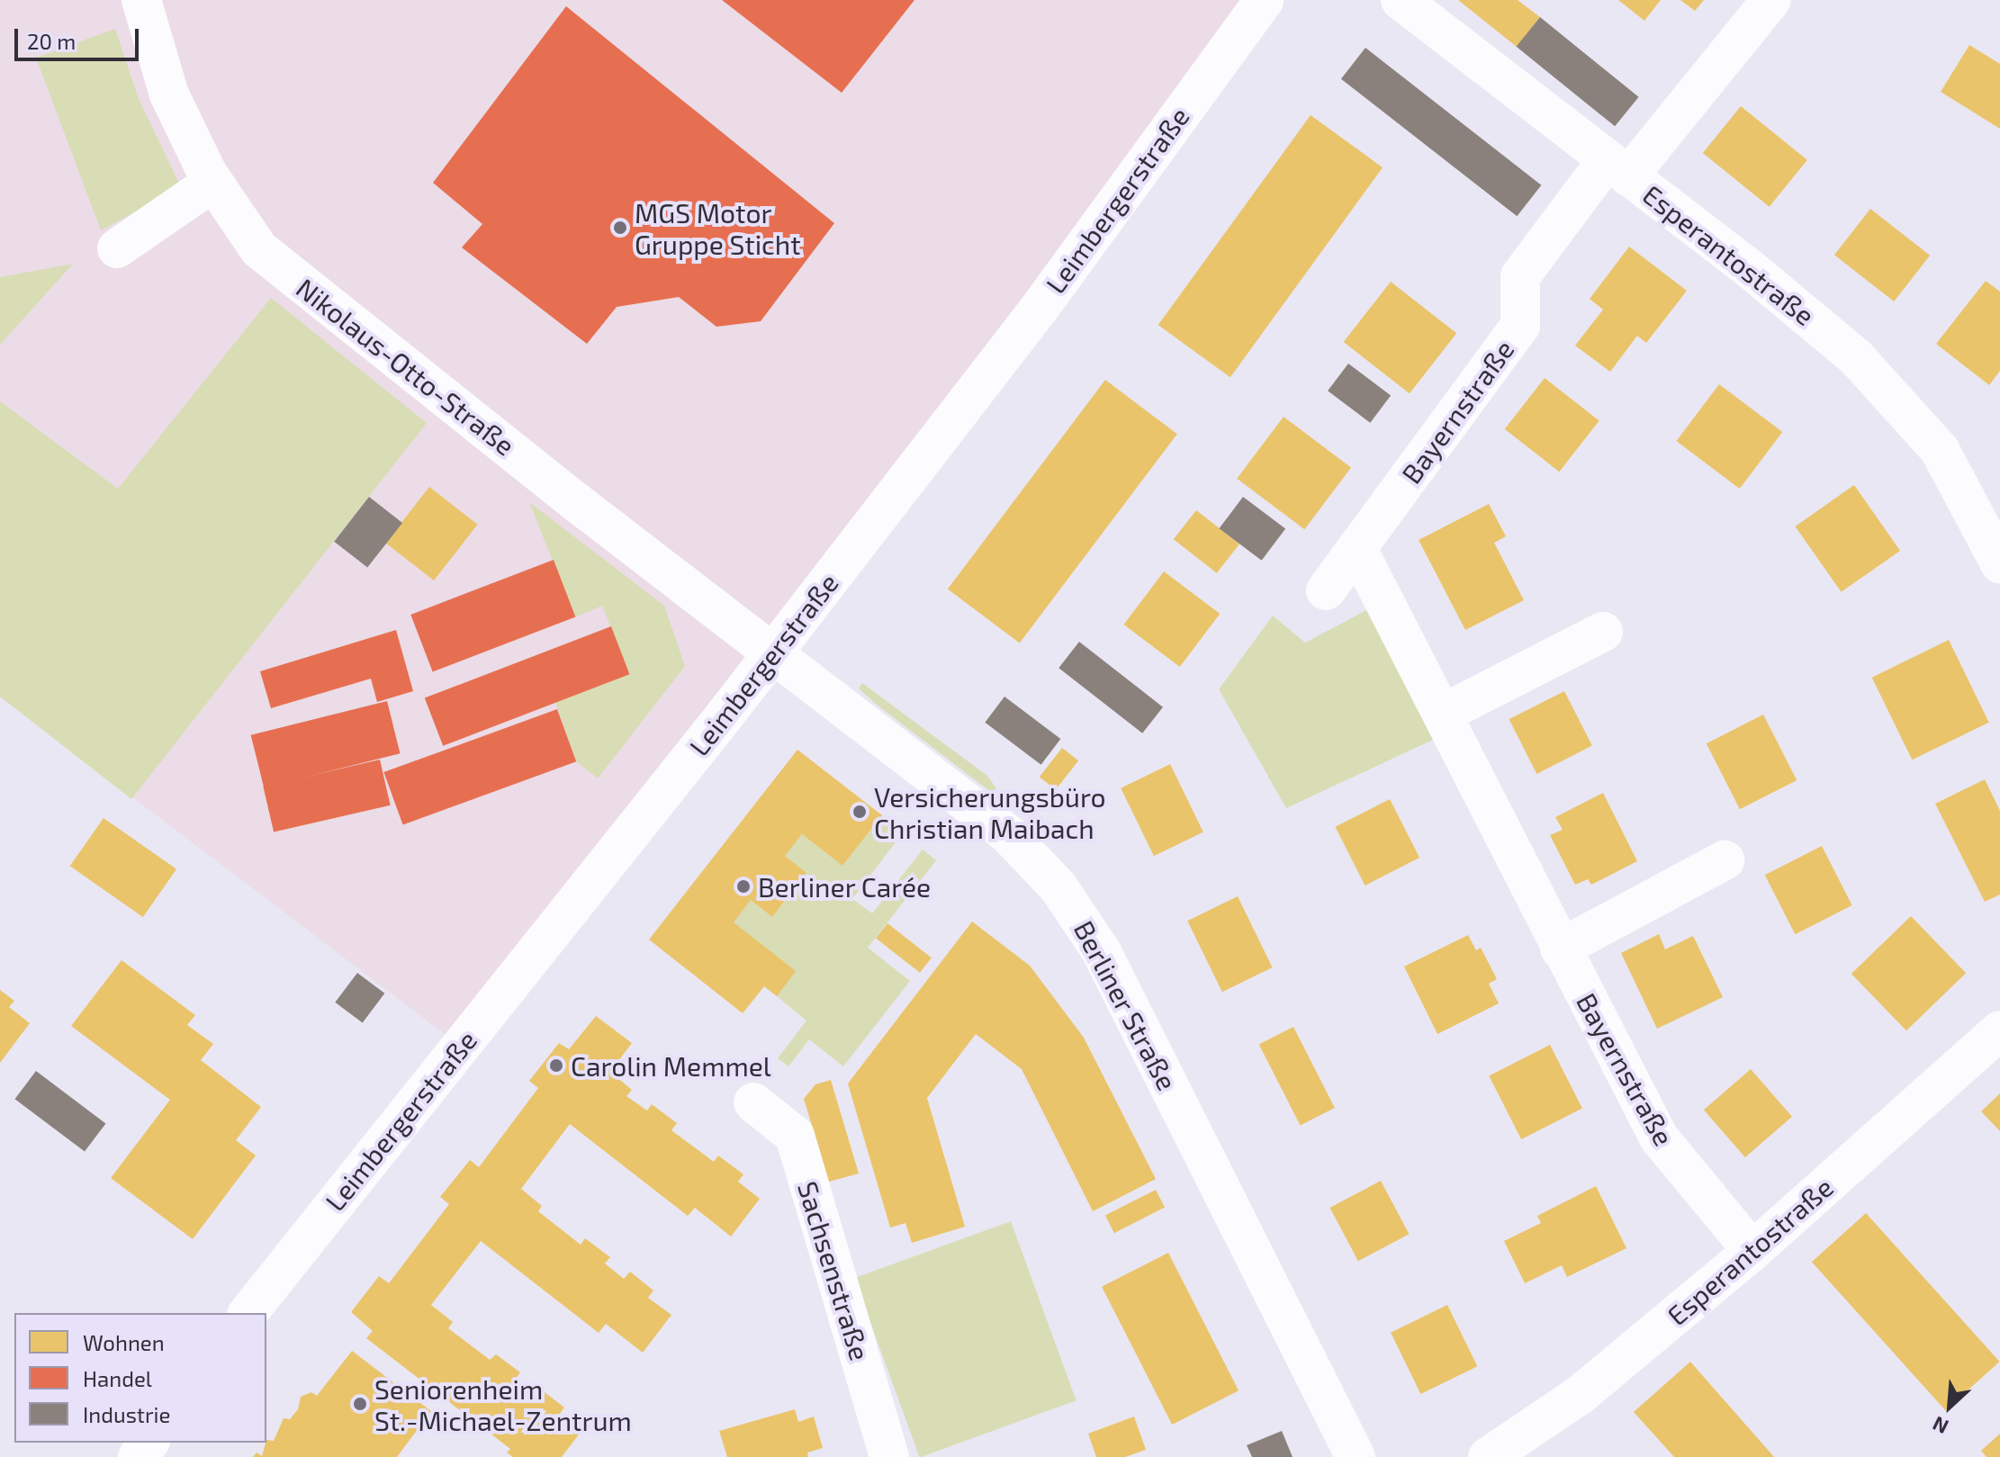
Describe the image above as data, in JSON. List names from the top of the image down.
{
  "streets": {
    "street": [
      "Leimbergerstraße",
      "Esperantostraße",
      "Nikolaus-Otto-Straße",
      "Bayernstraße",
      "Berliner Straße",
      "Sachsenstraße"
    ]
  },
  "crossings": [
    ["Leimbergerstraße", "Nikolaus-Otto-Straße"],
    ["Leimbergerstraße", "Berliner Straße"],
    ["Esperantostraße", "Bayernstraße"],
    ["Nikolaus-Otto-Straße", "Berliner Straße"]
  ],
  "places": [
    "MGS Motor Gruppe Sticht",
    "Versicherungsbüro Christian Maibach",
    "Berliner Carée",
    "Carolin Memmel",
    "Seniorenheim St.-Michael-Zentrum"
  ],
  "legend": ["Wohnen", "Handel", "Industrie"],
  "scale_bar": "20 m",
  "north": "bottom left"
}
